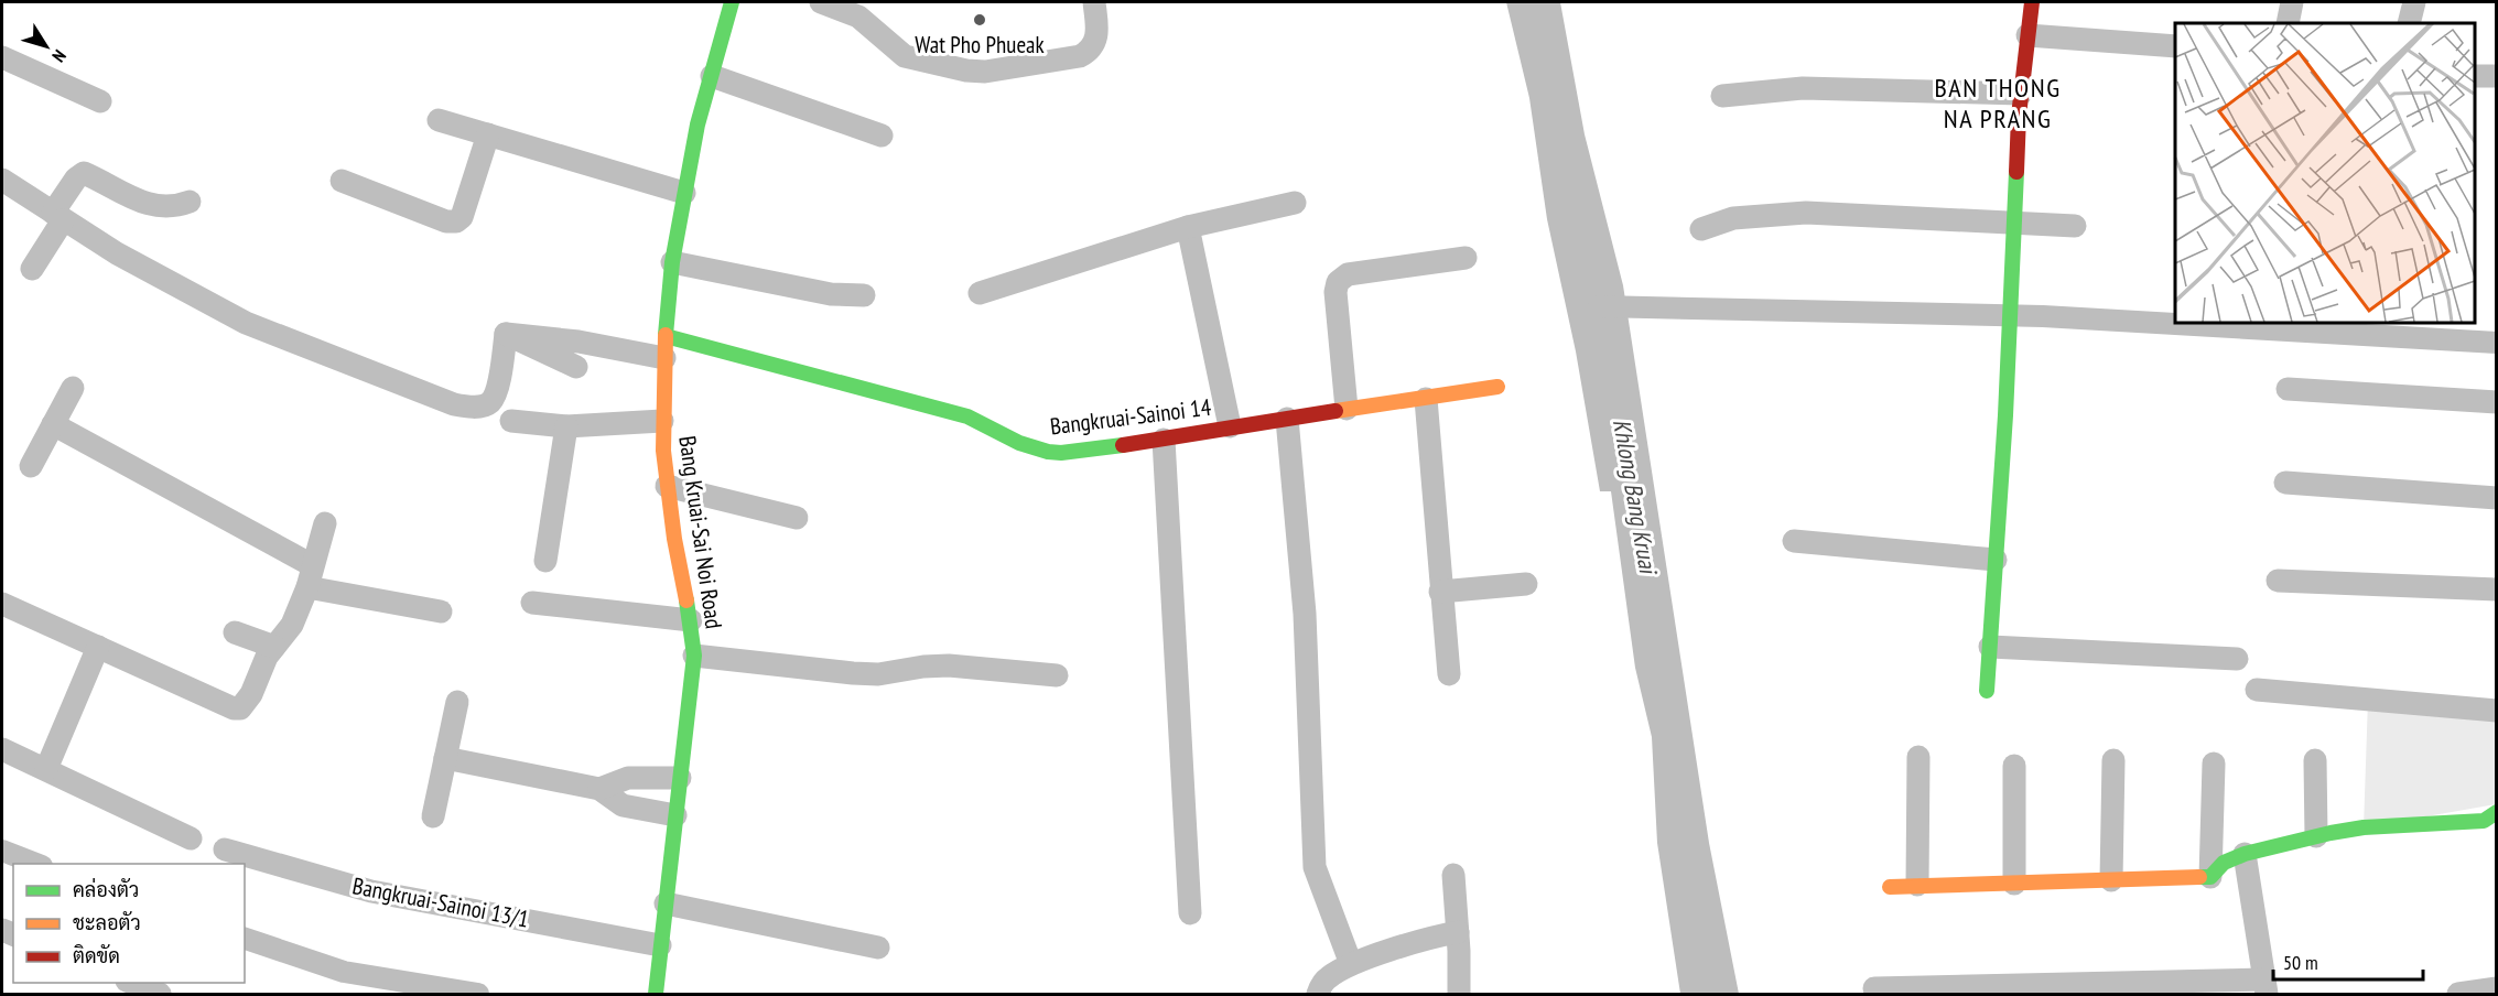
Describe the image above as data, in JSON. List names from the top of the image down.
{
  "streets": {
    "street": ["Bangkruai-Sainoi 14", "Bang Kruai-Sai Noi Road", "Bangkruai-Sainoi 13/1"]
  },
  "crossings": [
    ["Bangkruai-Sainoi 14", "Bang Kruai-Sai Noi Road"],
    ["Bang Kruai-Sai Noi Road", "Bangkruai-Sainoi 13/1"]
  ],
  "districts": ["BAN THONG NA PRANG"],
  "water": ["Khlong Bang Kruai"],
  "places": ["Wat Pho Phueak"],
  "legend": ["คล่องตัว", "ชะลอตัว", "ติดขัด"],
  "scale_bar": "50 m",
  "north": "bottom right"
}
